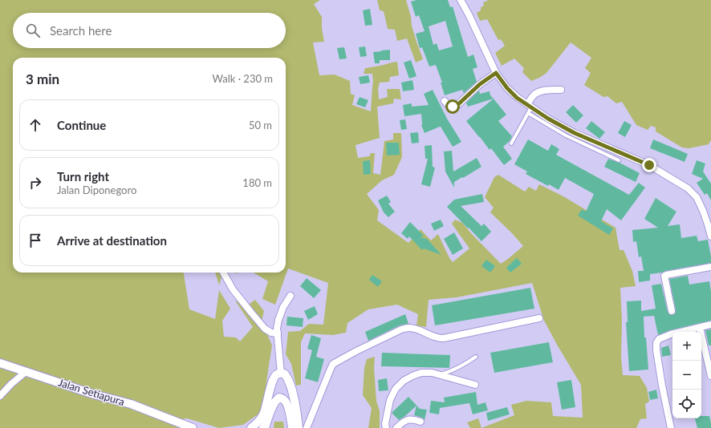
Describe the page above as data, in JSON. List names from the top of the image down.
{
  "streets": {
    "street": ["Jalan Setiapura"]
  },
  "page": {
    "search": "Search here",
    "heading": ["3 min", "Walk · 230 m"],
    "list": [
      ["Continue", "50 m"],
      ["Turn right", "Jalan Diponegoro", "180 m"],
      "Arrive at destination"
    ],
    "map_buttons": ["+", "−"]
  }
}
